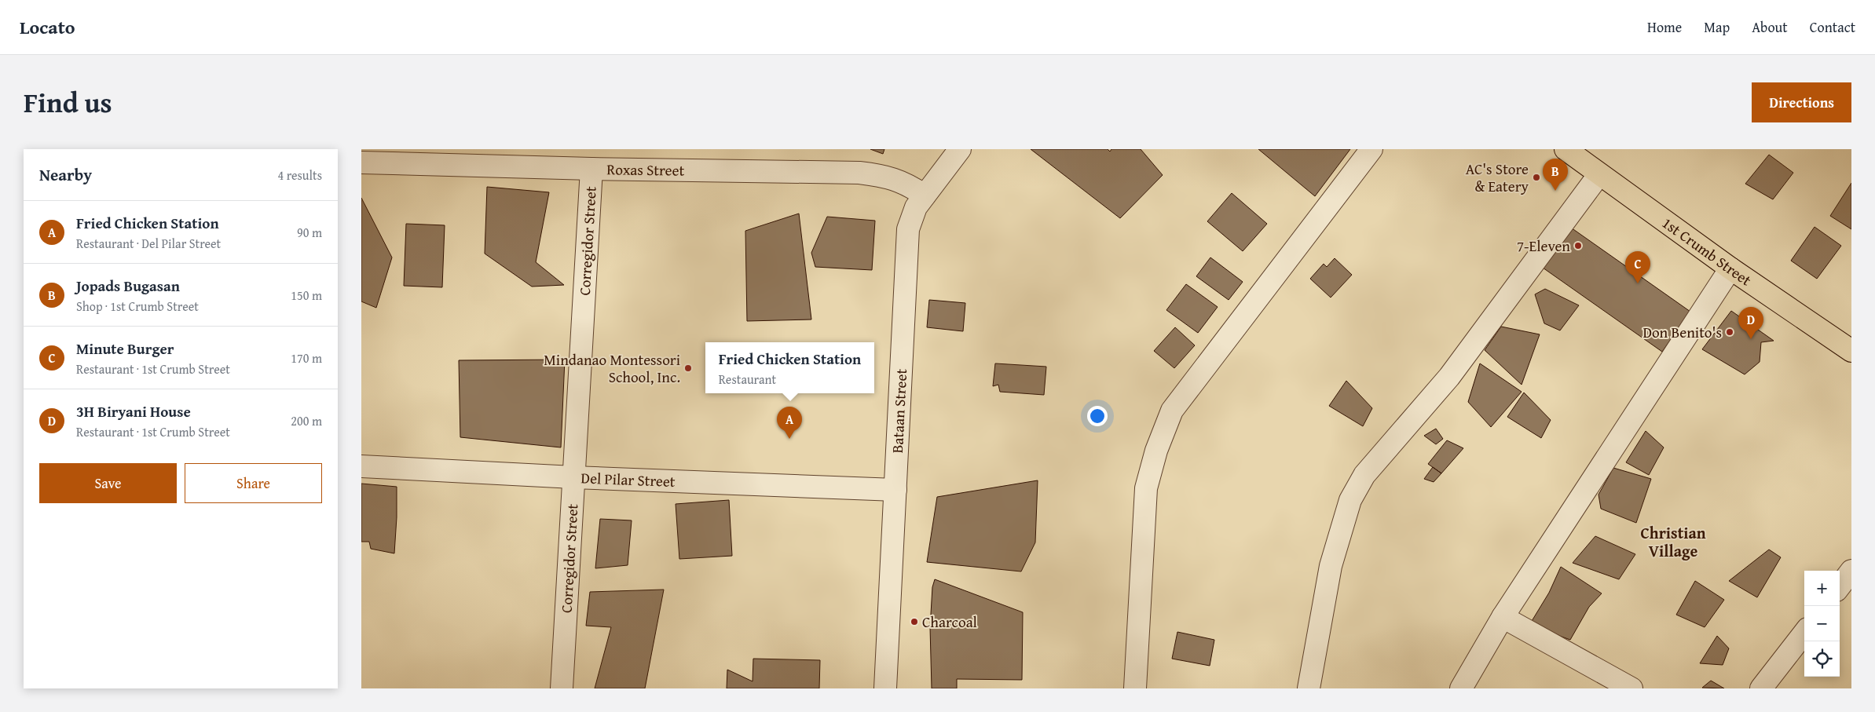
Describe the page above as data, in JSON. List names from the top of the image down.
{
  "streets": {
    "main road": ["1st Crumb Street"],
    "street": [
      "Roxas Street",
      "Corregidor Street",
      "Bataan Street",
      "Del Pilar Street"
    ]
  },
  "crossings": [
    ["Roxas Street", "Corregidor Street"],
    ["Roxas Street", "Bataan Street"],
    ["Corregidor Street", "Del Pilar Street"],
    ["Bataan Street", "Del Pilar Street"]
  ],
  "districts": ["Christian Village"],
  "places": [
    "AC's Store & Eatery",
    "7-Eleven",
    "Don Benito's",
    "Mindanao Montessori School, Inc.",
    "Charcoal"
  ],
  "page": {
    "header": "Locato",
    "nav": [
      "Home",
      "Map",
      "About",
      "Contact"
    ],
    "title": "Find us",
    "buttons": [
      "Directions",
      ["Save", "Share"]
    ],
    "heading": ["Nearby", "4 results"],
    "pins": [
      "B",
      "C",
      "D",
      "A"
    ],
    "list": [
      {
        "mark": "A",
        "name": "Fried Chicken Station",
        "note": "Restaurant · Del Pilar Street",
        "value": "90 m"
      },
      {
        "mark": "B",
        "name": "Jopads Bugasan",
        "note": "Shop · 1st Crumb Street",
        "value": "150 m"
      },
      {
        "mark": "C",
        "name": "Minute Burger",
        "note": "Restaurant · 1st Crumb Street",
        "value": "170 m"
      },
      {
        "mark": "D",
        "name": "3H Biryani House",
        "note": "Restaurant · 1st Crumb Street",
        "value": "200 m"
      }
    ],
    "popup": ["Fried Chicken Station", "Restaurant"],
    "map_buttons": ["+", "−"]
  }
}
